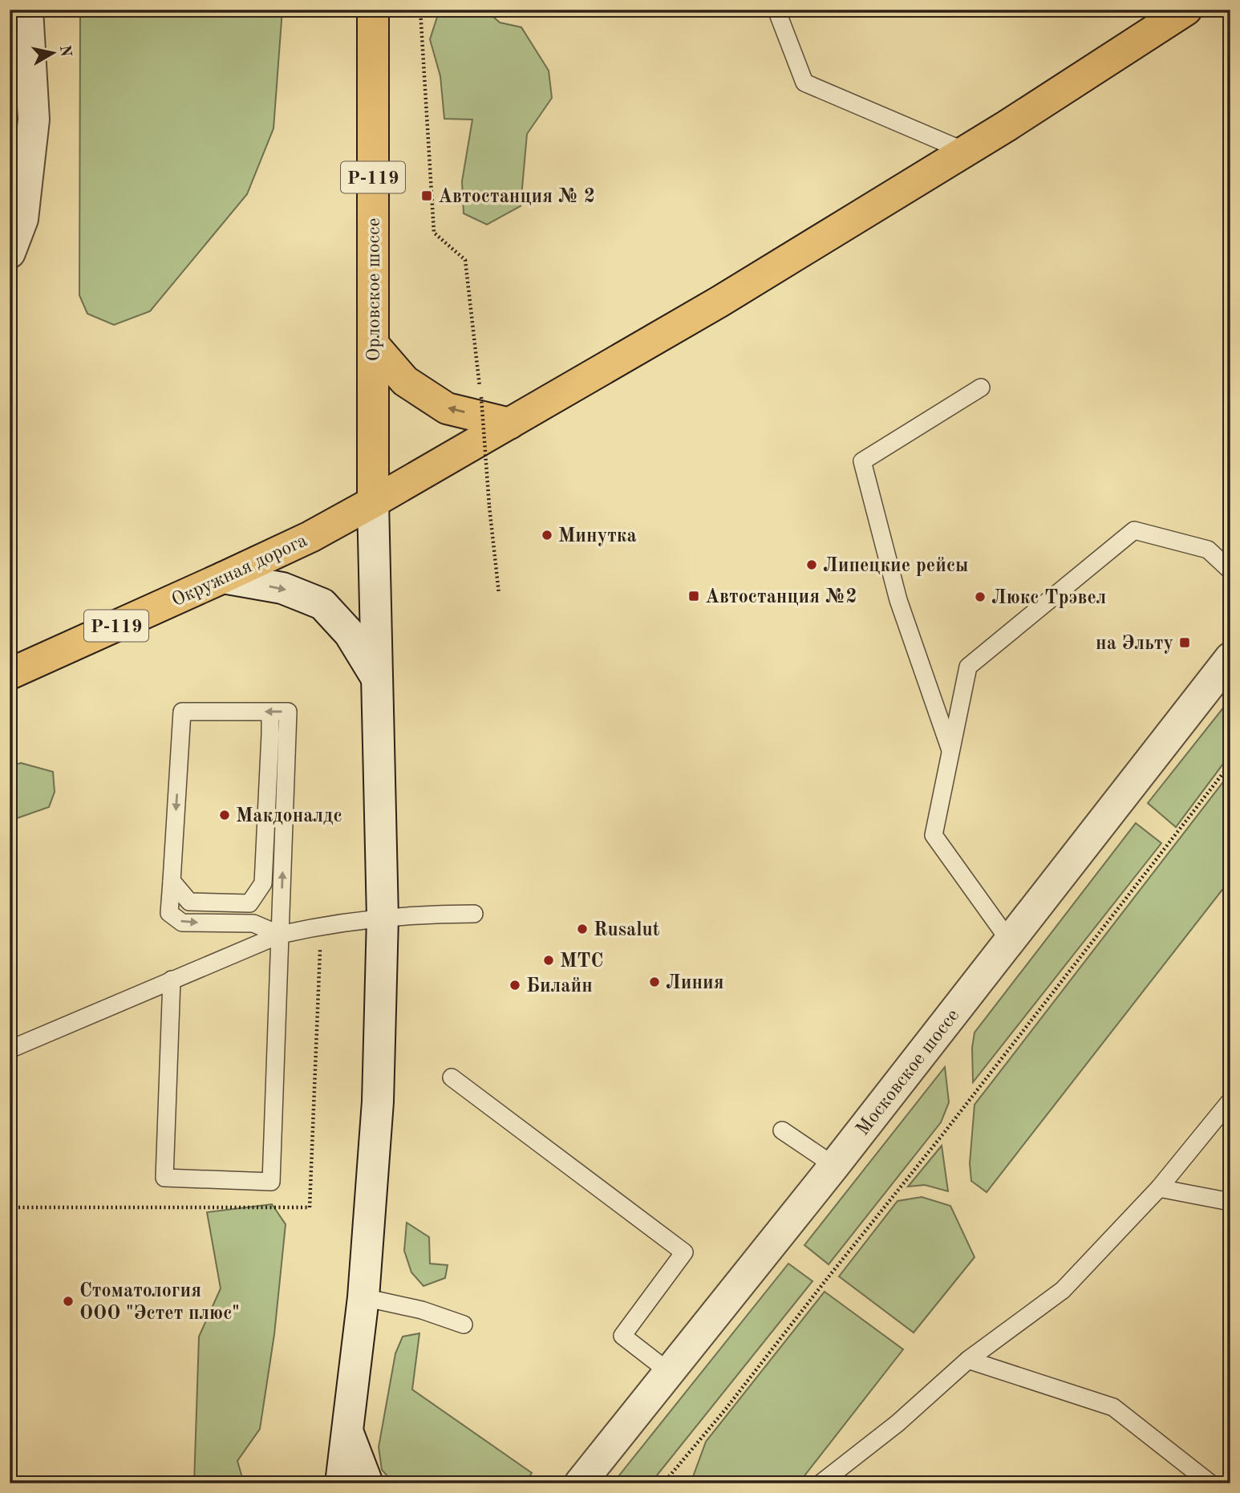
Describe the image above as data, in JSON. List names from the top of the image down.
{
  "streets": {
    "main road": ["Р-119", "Орловское шоссе", "Окружная дорога"],
    "street": ["Московское шоссе"]
  },
  "crossings": [
    ["Орловское шоссе", "Окружная дорога"]
  ],
  "places": {
    "transit": ["Автостанция № 2", "Автостанция №2", "на Эльту"],
    "other": [
      "Минутка",
      "Липецкие рейсы",
      "Люкс Трэвел",
      "Макдоналдс",
      "Rusalut",
      "МТС",
      "Линия",
      "Билайн",
      "Стоматология ООО \"Эстет плюс\""
    ]
  },
  "north": "right"
}
